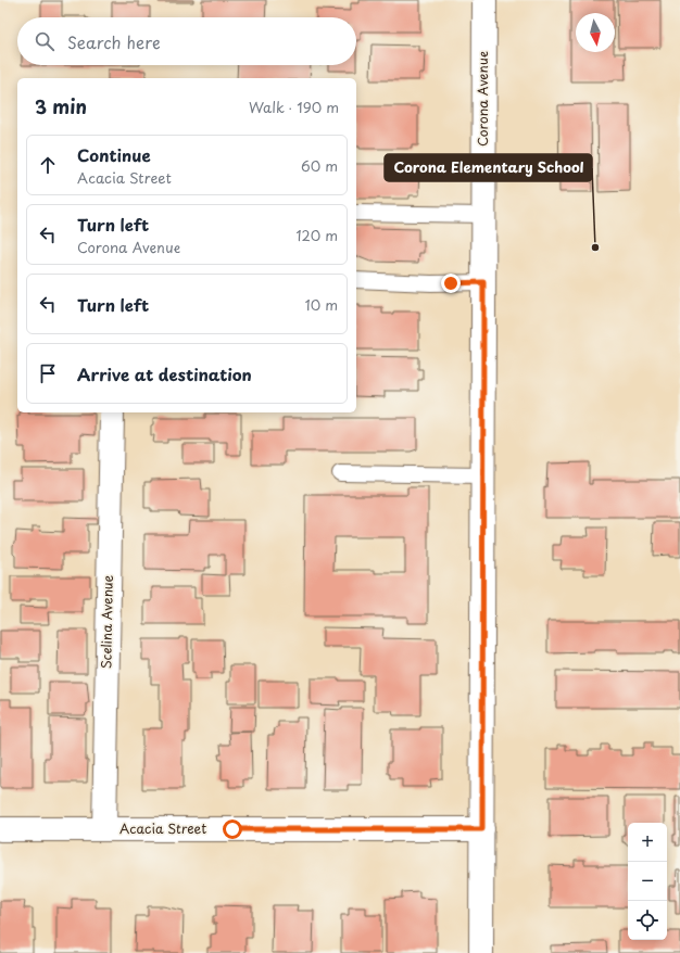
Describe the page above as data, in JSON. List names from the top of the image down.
{
  "streets": {
    "street": ["Corona Avenue", "Scelina Avenue", "Acacia Street"]
  },
  "crossings": [
    ["Corona Avenue", "Acacia Street"],
    ["Scelina Avenue", "Acacia Street"]
  ],
  "places": ["Corona Elementary School"],
  "north": "bottom",
  "page": {
    "search": "Search here",
    "heading": ["3 min", "Walk · 190 m"],
    "list": [
      ["Continue", "Acacia Street", "60 m"],
      ["Turn left", "Corona Avenue", "120 m"],
      ["Turn left", "10 m"],
      "Arrive at destination"
    ],
    "map_buttons": ["+", "−"]
  }
}
